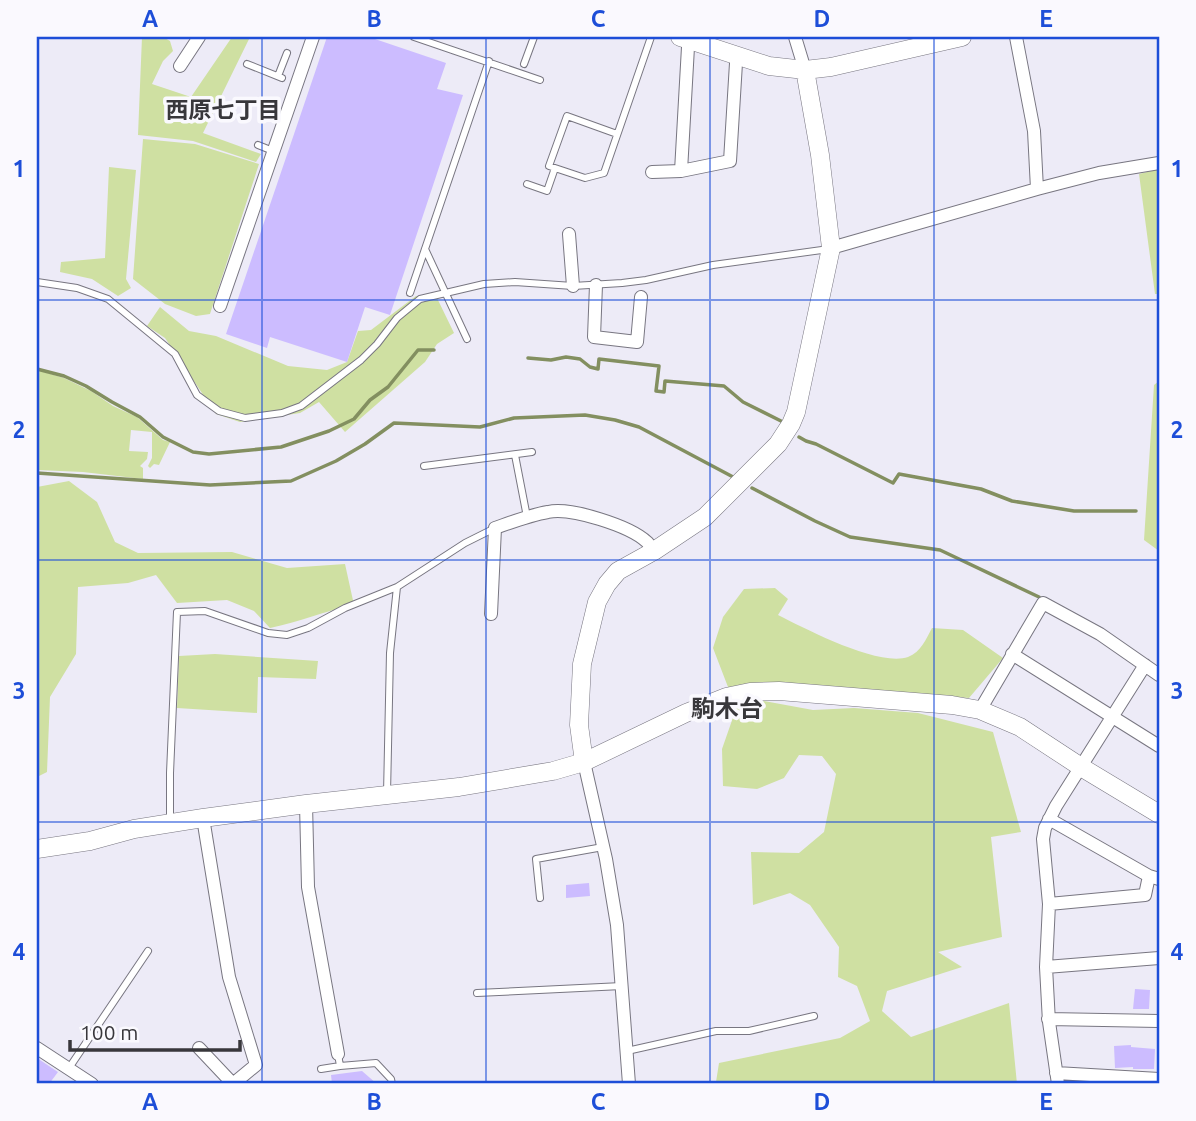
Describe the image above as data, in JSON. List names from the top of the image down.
{
  "districts": ["西原七丁目", "駒木台"],
  "scale_bar": "100 m",
  "grid": {
    "columns": [
      "A",
      "B",
      "C",
      "D",
      "E"
    ],
    "rows": [
      "1",
      "2",
      "3",
      "4"
    ]
  }
}
